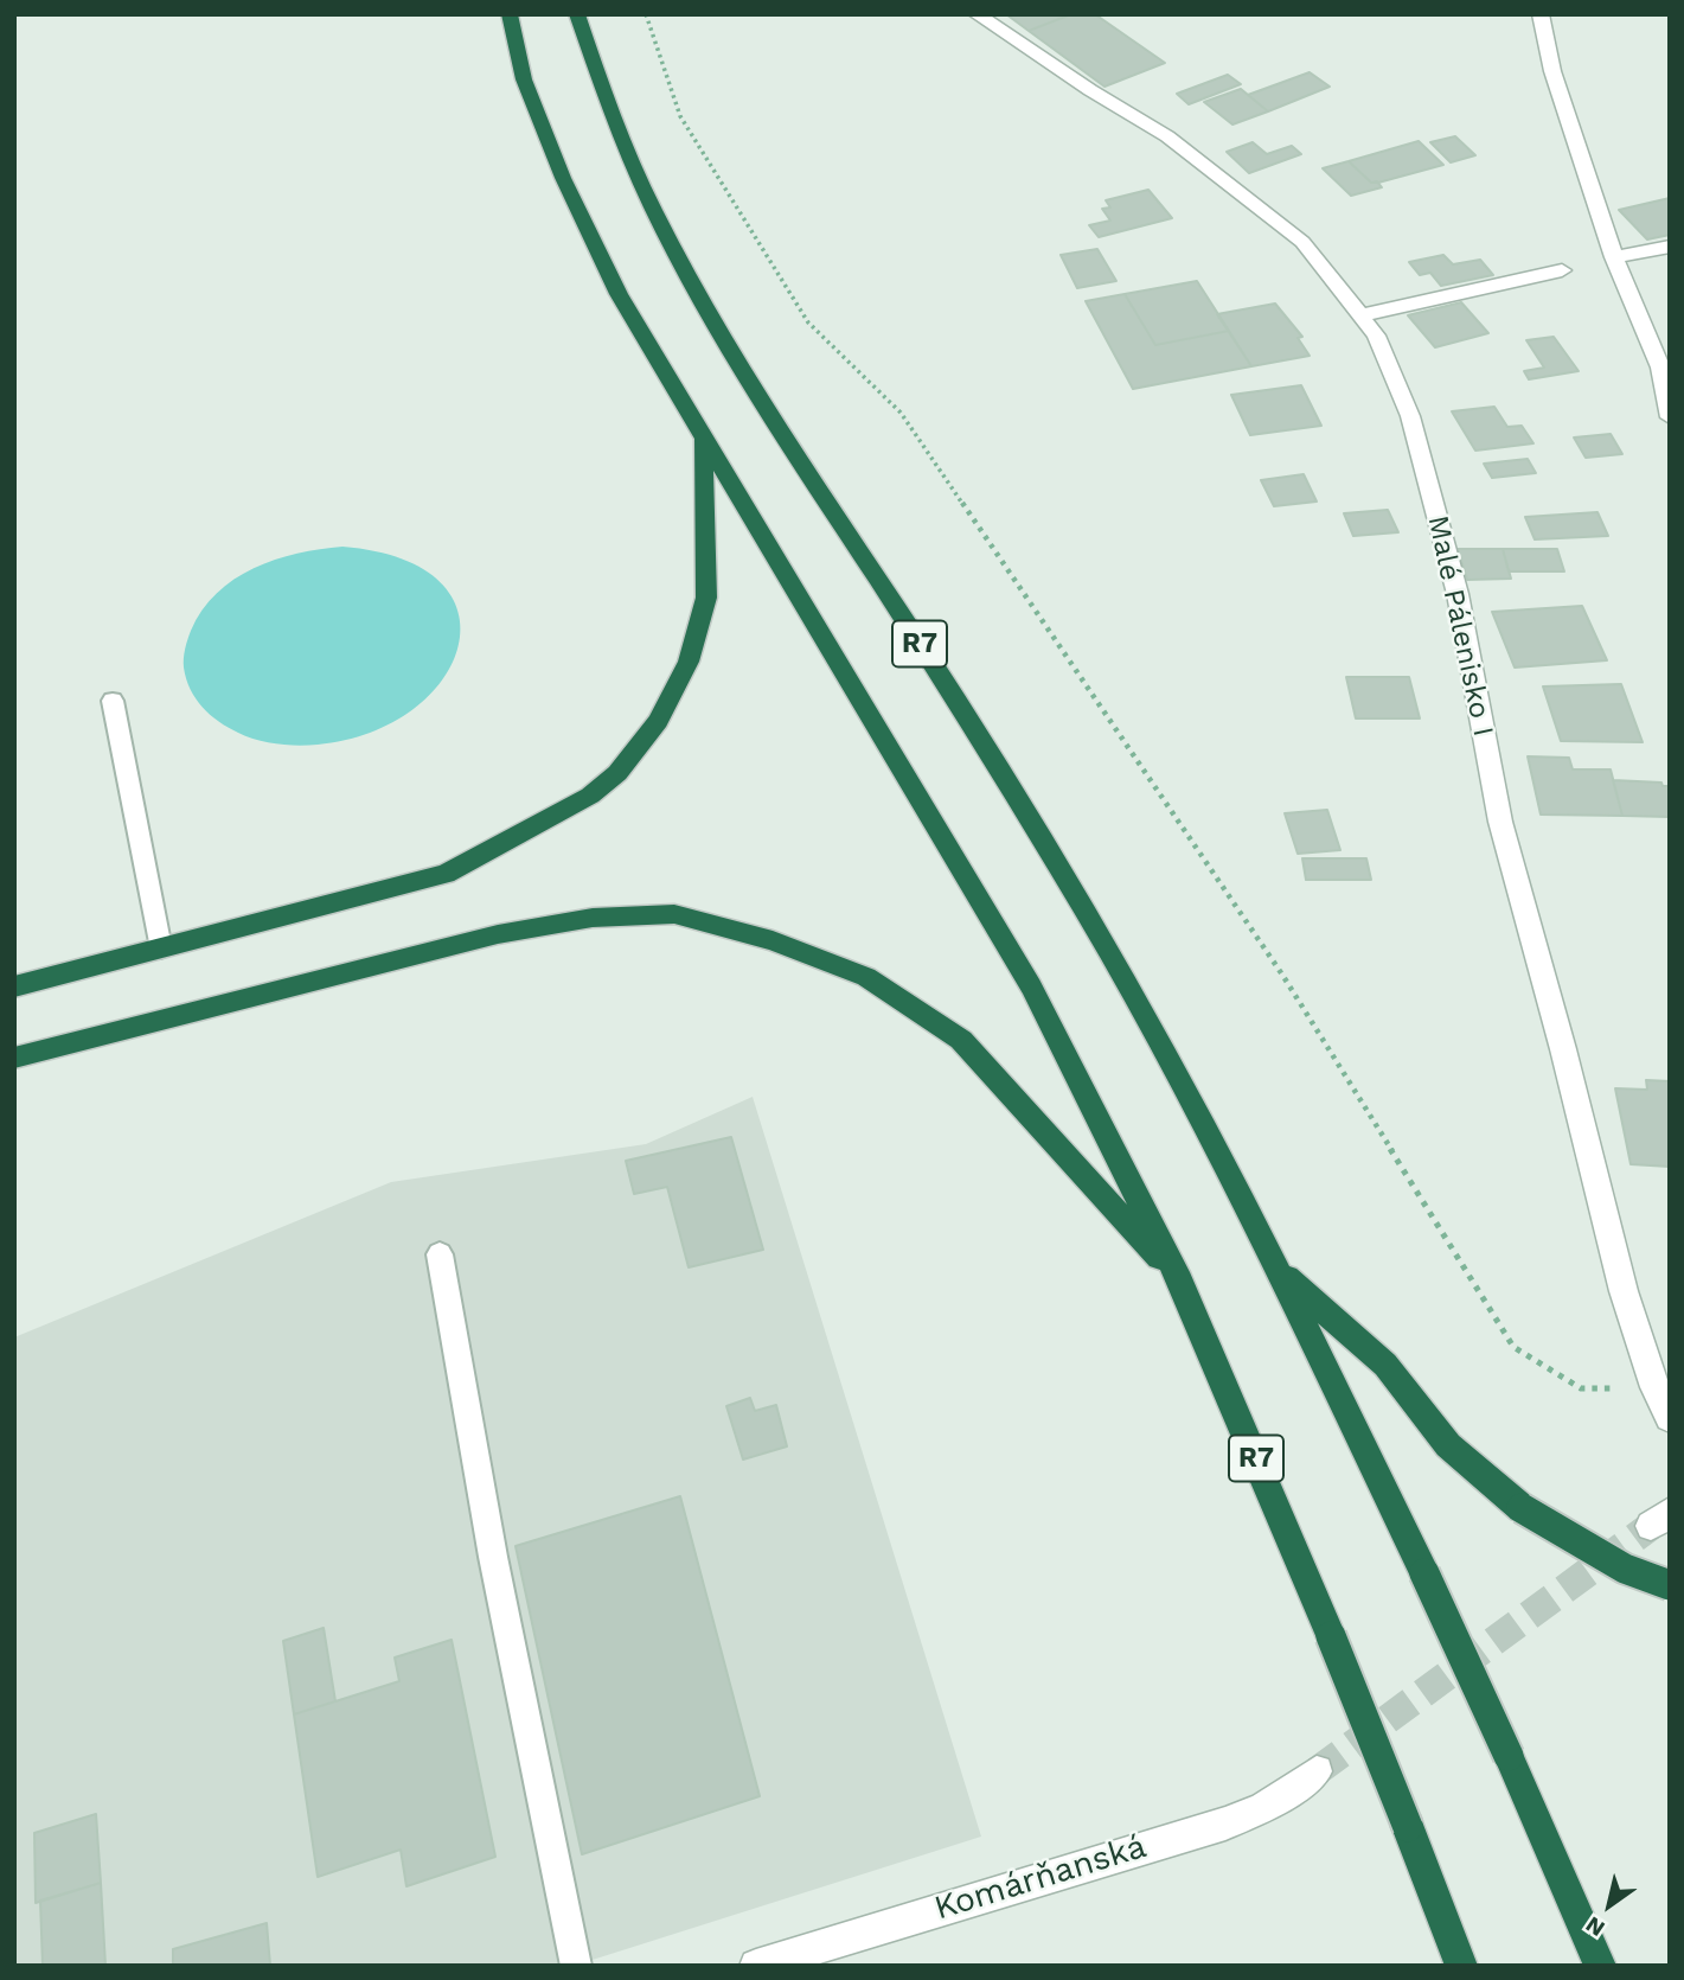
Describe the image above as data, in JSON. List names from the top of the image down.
{
  "streets": {
    "highway": ["R7"],
    "street": ["Malé Pálenisko I", "Komárňanská"]
  },
  "north": "bottom left"
}
